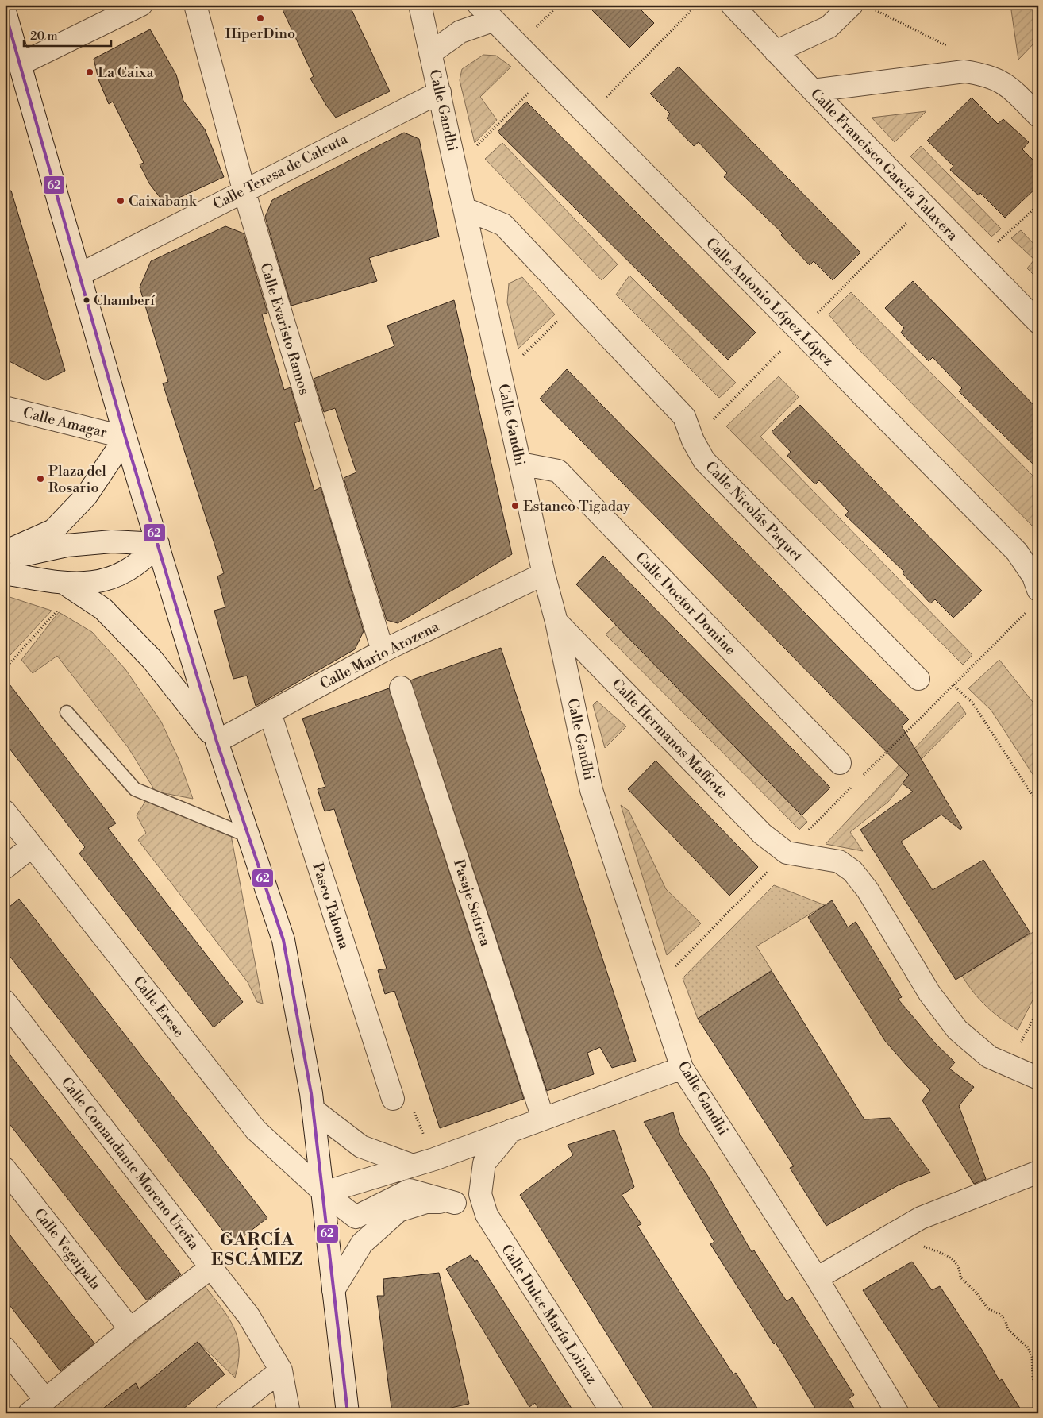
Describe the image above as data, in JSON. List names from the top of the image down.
{
  "streets": {
    "street": [
      "Calle Gandhi",
      "Calle Francisco García Talavera",
      "Calle Teresa de Calcuta",
      "Calle Antonio López López",
      "Calle Evaristo Ramos",
      "Calle Amagar",
      "Calle Nicolás Paquet",
      "Calle Doctor Domine",
      "Calle Mario Arozena",
      "Calle Hermanos Maffiote",
      "Pasaje Setirea",
      "Paseo Tahona",
      "Calle Erese",
      "Calle Comandante Moreno Ureña",
      "Calle Vegaipala",
      "Calle Dulce María Loinaz"
    ]
  },
  "crossings": [
    ["Calle Gandhi", "Calle Teresa de Calcuta"],
    ["Calle Gandhi", "Calle Nicolás Paquet"],
    ["Calle Gandhi", "Calle Doctor Domine"],
    ["Calle Gandhi", "Calle Mario Arozena"],
    ["Calle Gandhi", "Calle Hermanos Maffiote"],
    ["Calle Teresa de Calcuta", "Calle Evaristo Ramos"],
    ["Calle Evaristo Ramos", "Calle Mario Arozena"],
    ["Calle Mario Arozena", "Paseo Tahona"]
  ],
  "districts": ["GARCÍA ESCÁMEZ"],
  "places": [
    "HiperDino",
    "La Caixa",
    "Caixabank",
    "Chamberí",
    "Plaza del Rosario",
    "Estanco Tigaday"
  ],
  "lines": ["transit line 62"],
  "scale_bar": "20 m"
}
